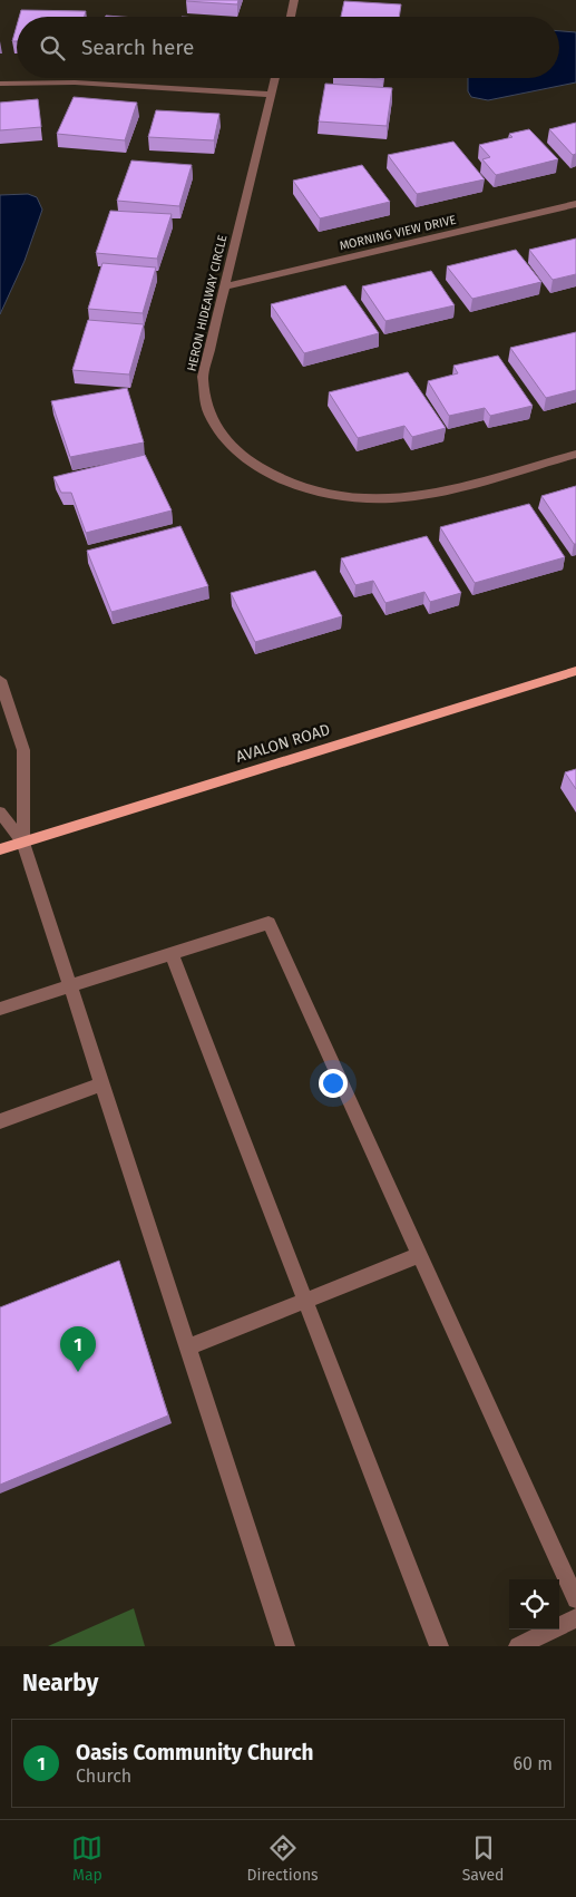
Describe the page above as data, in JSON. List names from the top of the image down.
{
  "streets": {
    "main road": ["AVALON ROAD"],
    "street": ["MORNING VIEW DRIVE", "HERON HIDEAWAY CIRCLE"]
  },
  "crossings": [
    ["MORNING VIEW DRIVE", "HERON HIDEAWAY CIRCLE"]
  ],
  "page": {
    "search": "Search here",
    "pins": "1",
    "heading": "Nearby",
    "list": [
      {
        "mark": "1",
        "name": "Oasis Community Church",
        "note": "Church",
        "value": "60 m"
      }
    ],
    "nav": ["Map", "Directions", "Saved"]
  }
}
